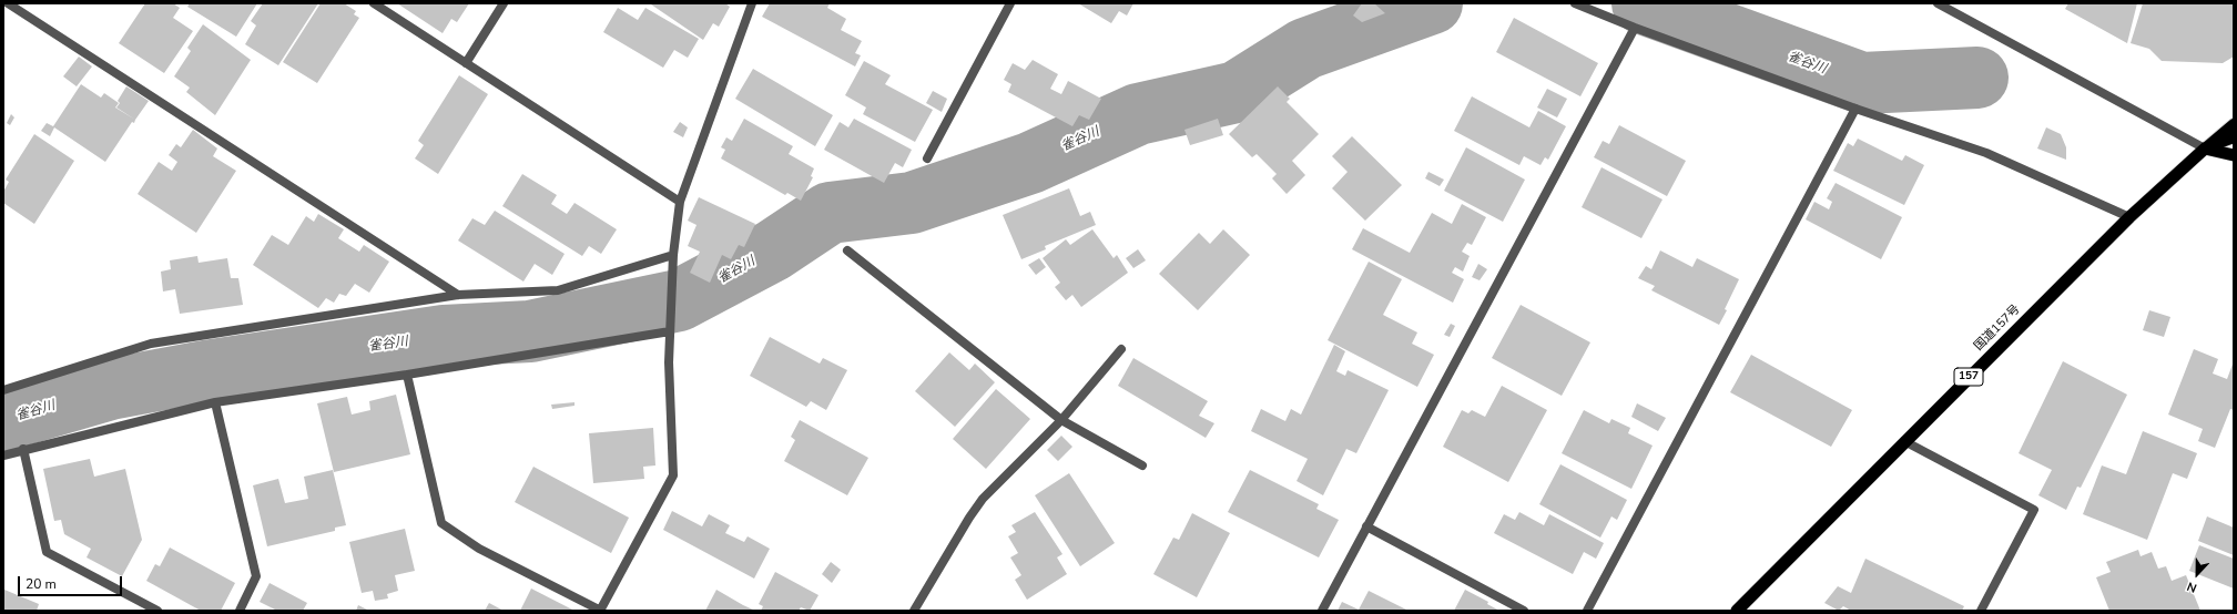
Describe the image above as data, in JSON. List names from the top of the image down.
{
  "streets": {
    "highway": ["国道157号", "157"]
  },
  "water": ["雀谷川"],
  "scale_bar": "20 m",
  "north": "bottom"
}
